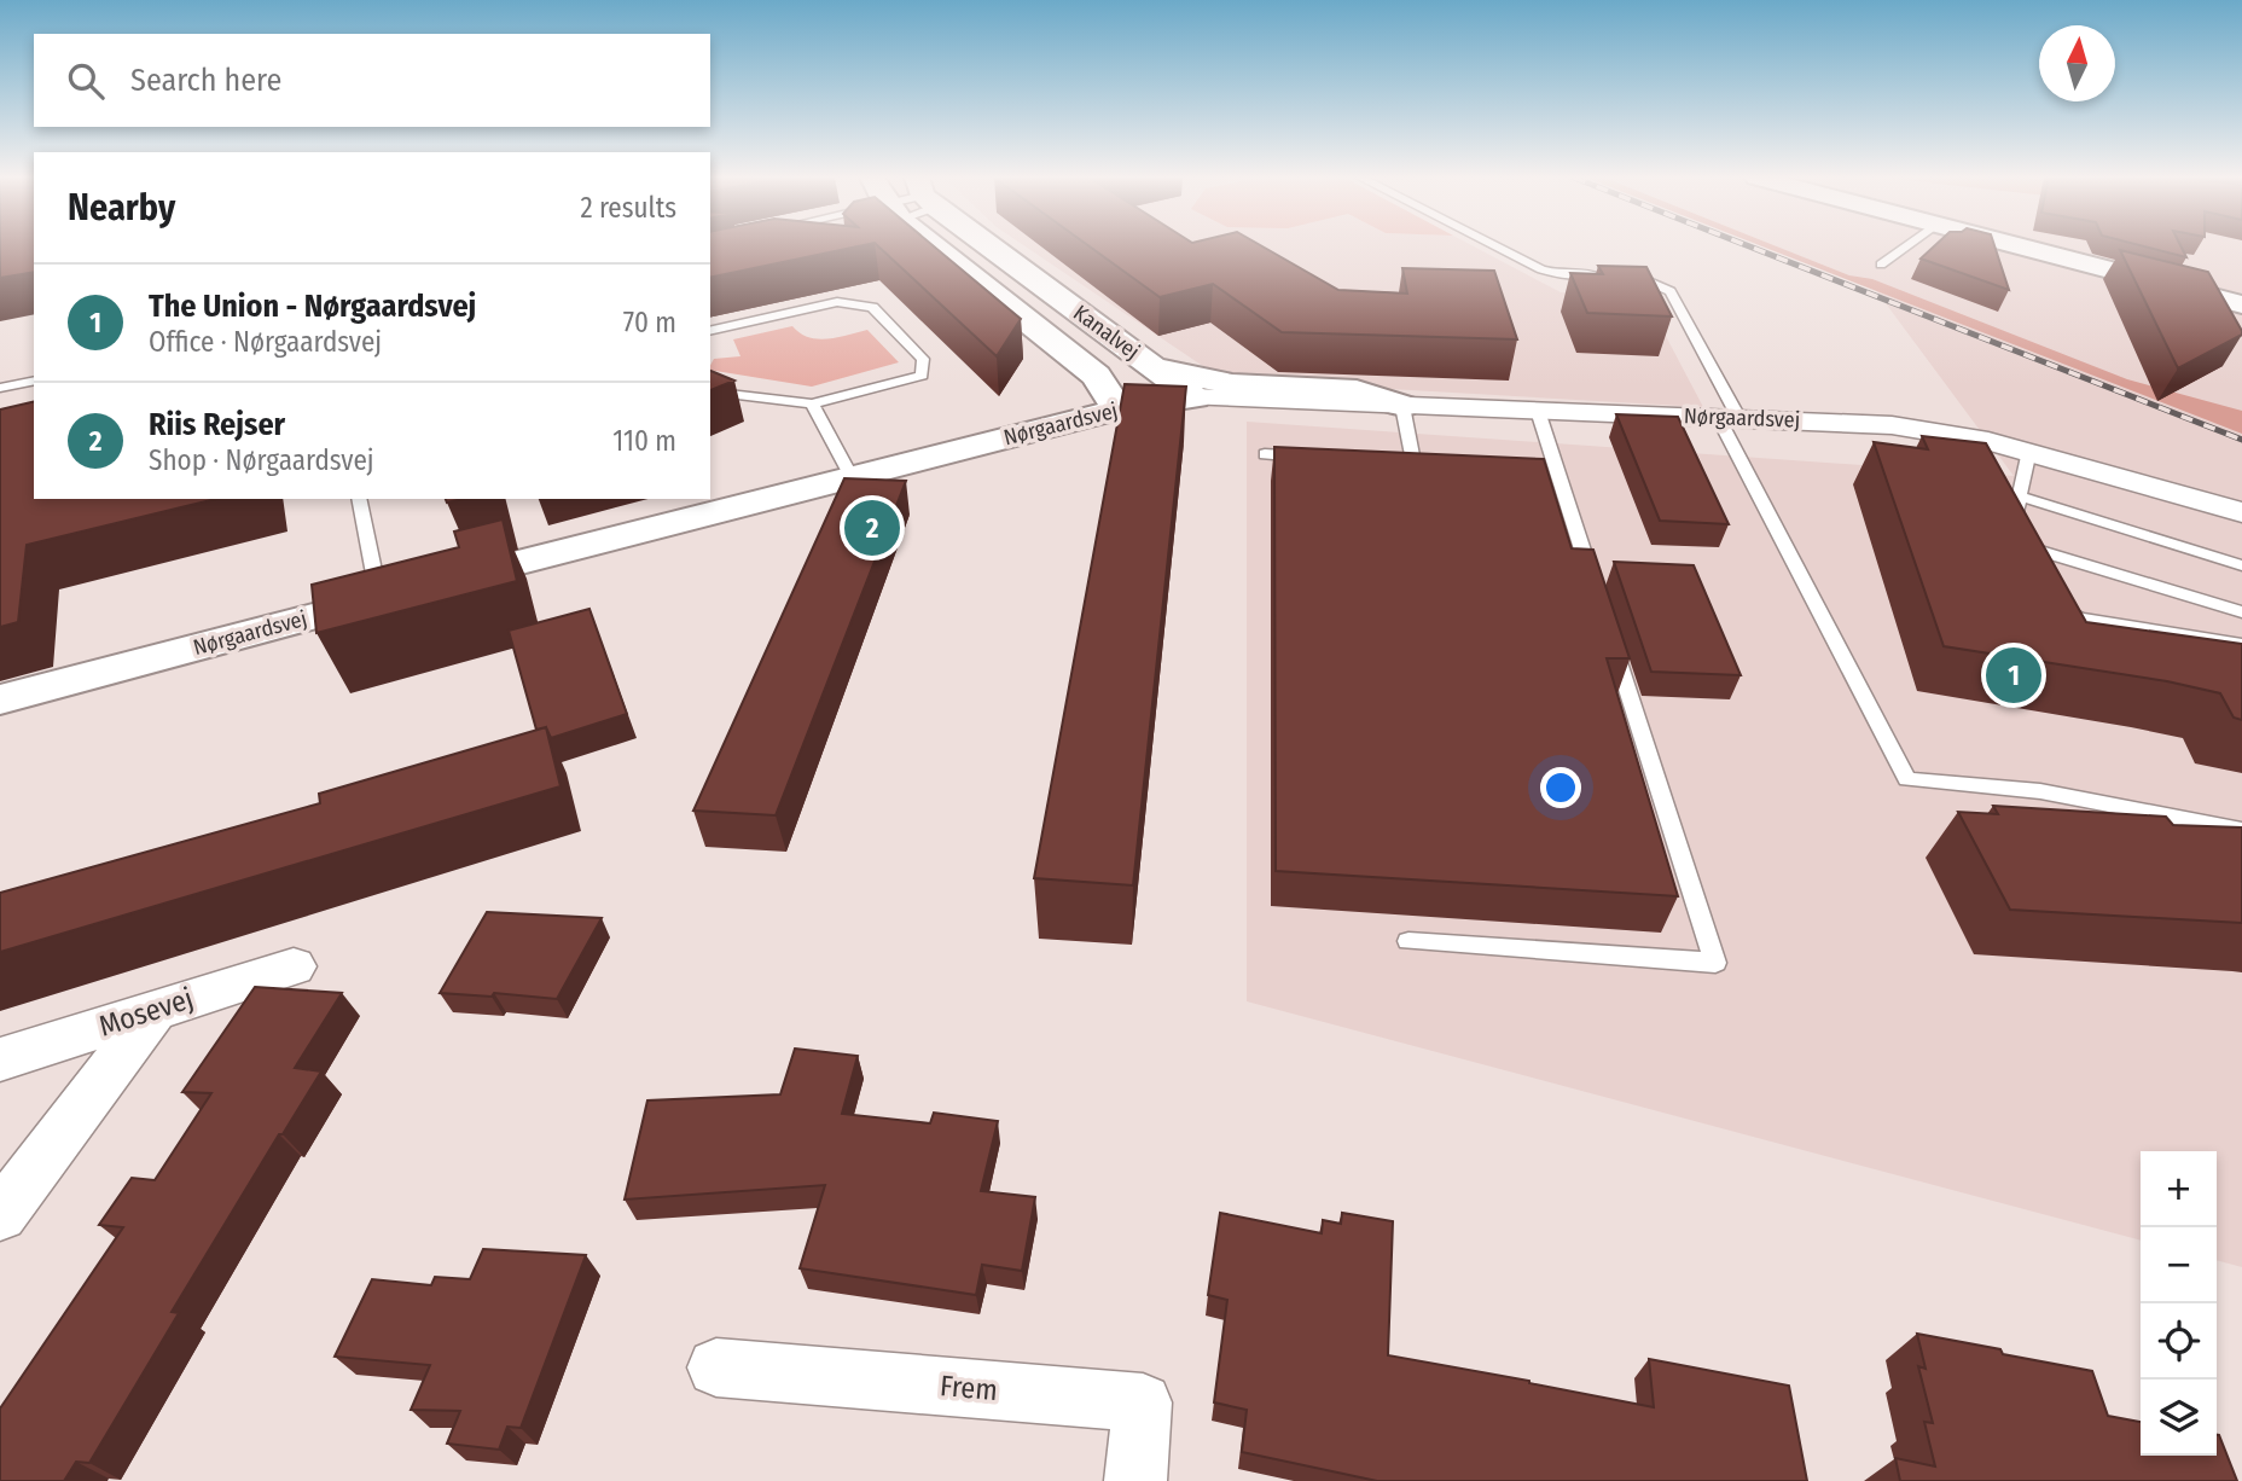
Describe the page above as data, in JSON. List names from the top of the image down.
{
  "streets": {
    "street": [
      "Kanalvej",
      "Nørgaardsvej",
      "Mosevej",
      "Frem"
    ]
  },
  "crossings": [
    ["Kanalvej", "Nørgaardsvej"]
  ],
  "north": "top",
  "page": {
    "search": "Search here",
    "heading": ["Nearby", "2 results"],
    "list": [
      {
        "mark": "1",
        "name": "The Union - Nørgaardsvej",
        "note": "Office · Nørgaardsvej",
        "value": "70 m"
      },
      {
        "mark": "2",
        "name": "Riis Rejser",
        "note": "Shop · Nørgaardsvej",
        "value": "110 m"
      }
    ],
    "pins": ["2", "1"],
    "map_buttons": ["+", "−"]
  }
}
